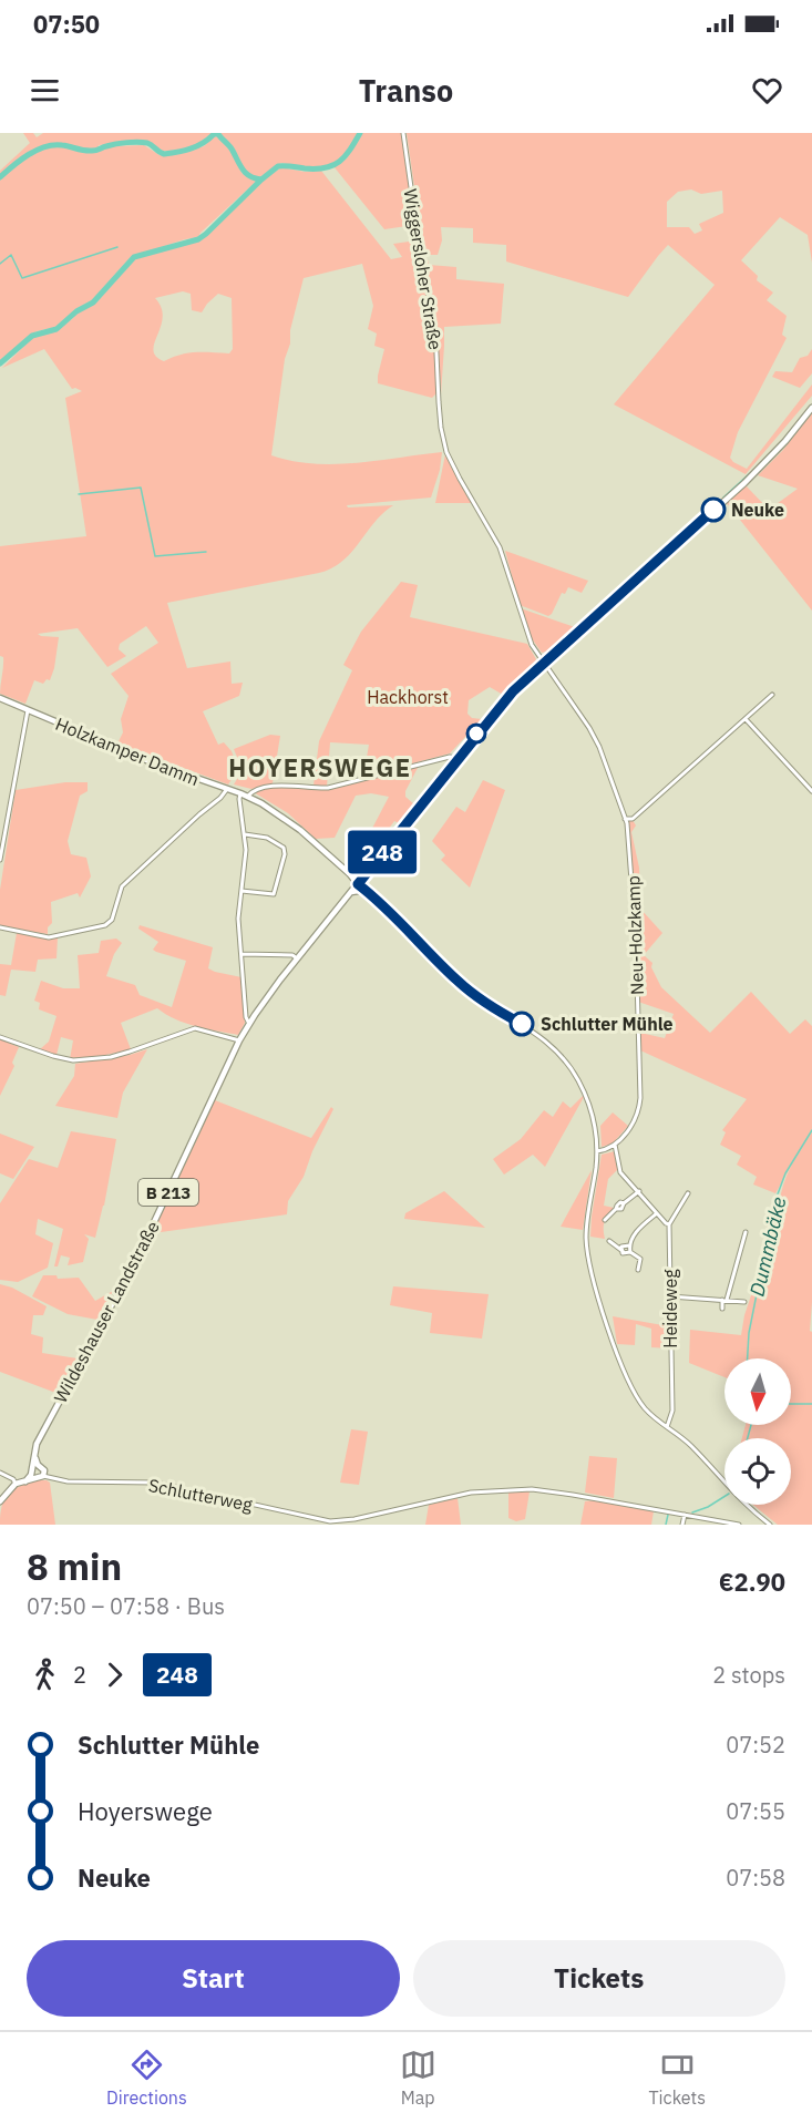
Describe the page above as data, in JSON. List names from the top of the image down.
{
  "streets": {
    "main road": ["Holzkamper Damm", "B 213", "Wildeshauser Landstraße"],
    "street": [
      "Wiggersloher Straße",
      "Neu-Holzkamp",
      "Heideweg",
      "Schlutterweg"
    ]
  },
  "crossings": [
    ["Wiggersloher Straße", "Neu-Holzkamp"],
    ["Wiggersloher Straße", "Wildeshauser Landstraße"],
    ["Holzkamper Damm", "Wildeshauser Landstraße"],
    ["Neu-Holzkamp", "Wildeshauser Landstraße"]
  ],
  "districts": ["HOYERSWEGE"],
  "water": ["Dummbäke"],
  "parks": ["Hackhorst"],
  "places": ["Neuke", "Schlutter Mühle"],
  "lines": ["bus line 248"],
  "north": "bottom",
  "page": {
    "status": "07:50",
    "header": "Transo",
    "on_map": "248",
    "heading": ["8 min", "07:50 – 07:58 · Bus", "€2.90"],
    "legs": ["2", "248", "2 stops"],
    "list": [
      {
        "name": "Schlutter Mühle",
        "value": "07:52"
      },
      {
        "name": "Hoyerswege",
        "value": "07:55"
      },
      {
        "name": "Neuke",
        "value": "07:58"
      }
    ],
    "buttons": ["Start", "Tickets"],
    "tabs": ["Directions", "Map", "Tickets"]
  }
}
